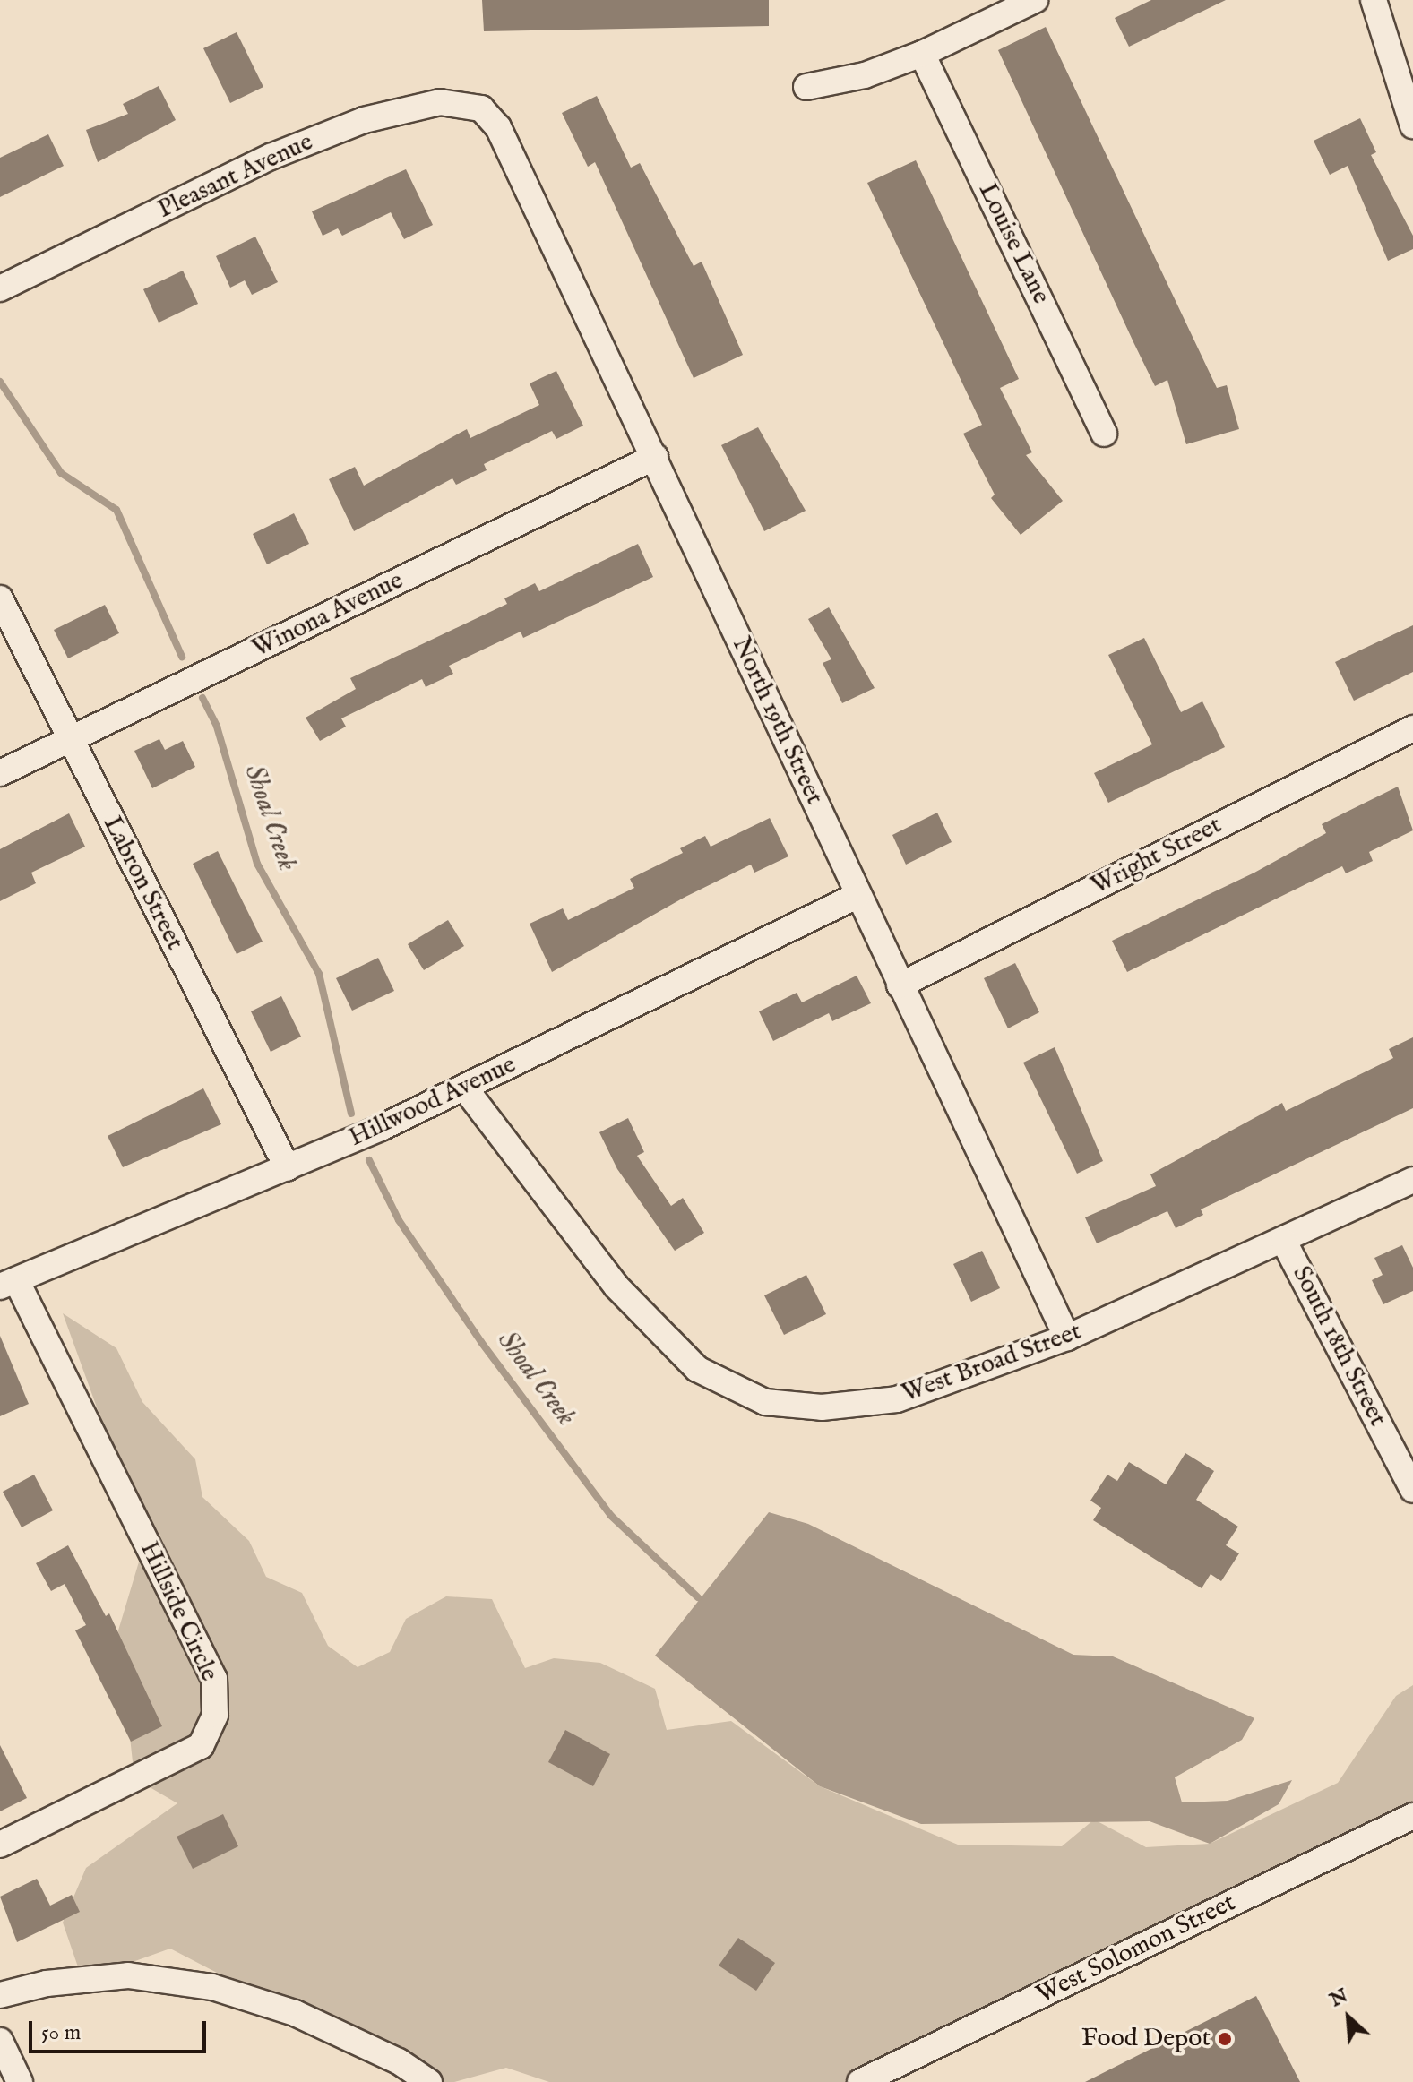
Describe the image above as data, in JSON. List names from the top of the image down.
{
  "streets": {
    "street": [
      "Pleasant Avenue",
      "Louise Lane",
      "Winona Avenue",
      "North 19th Street",
      "Wright Street",
      "Labron Street",
      "Hillwood Avenue",
      "South 18th Street",
      "West Broad Street",
      "Hillside Circle",
      "West Solomon Street"
    ]
  },
  "crossings": [
    ["Pleasant Avenue", "North 19th Street"],
    ["Winona Avenue", "North 19th Street"],
    ["Winona Avenue", "Labron Street"],
    ["North 19th Street", "Wright Street"],
    ["North 19th Street", "Hillwood Avenue"],
    ["North 19th Street", "West Broad Street"],
    ["Labron Street", "Hillwood Avenue"],
    ["Hillwood Avenue", "West Broad Street"],
    ["Hillwood Avenue", "Hillside Circle"],
    ["South 18th Street", "West Broad Street"]
  ],
  "water": ["Shoal Creek"],
  "places": ["Food Depot"],
  "scale_bar": "50 m",
  "north": "top left"
}
